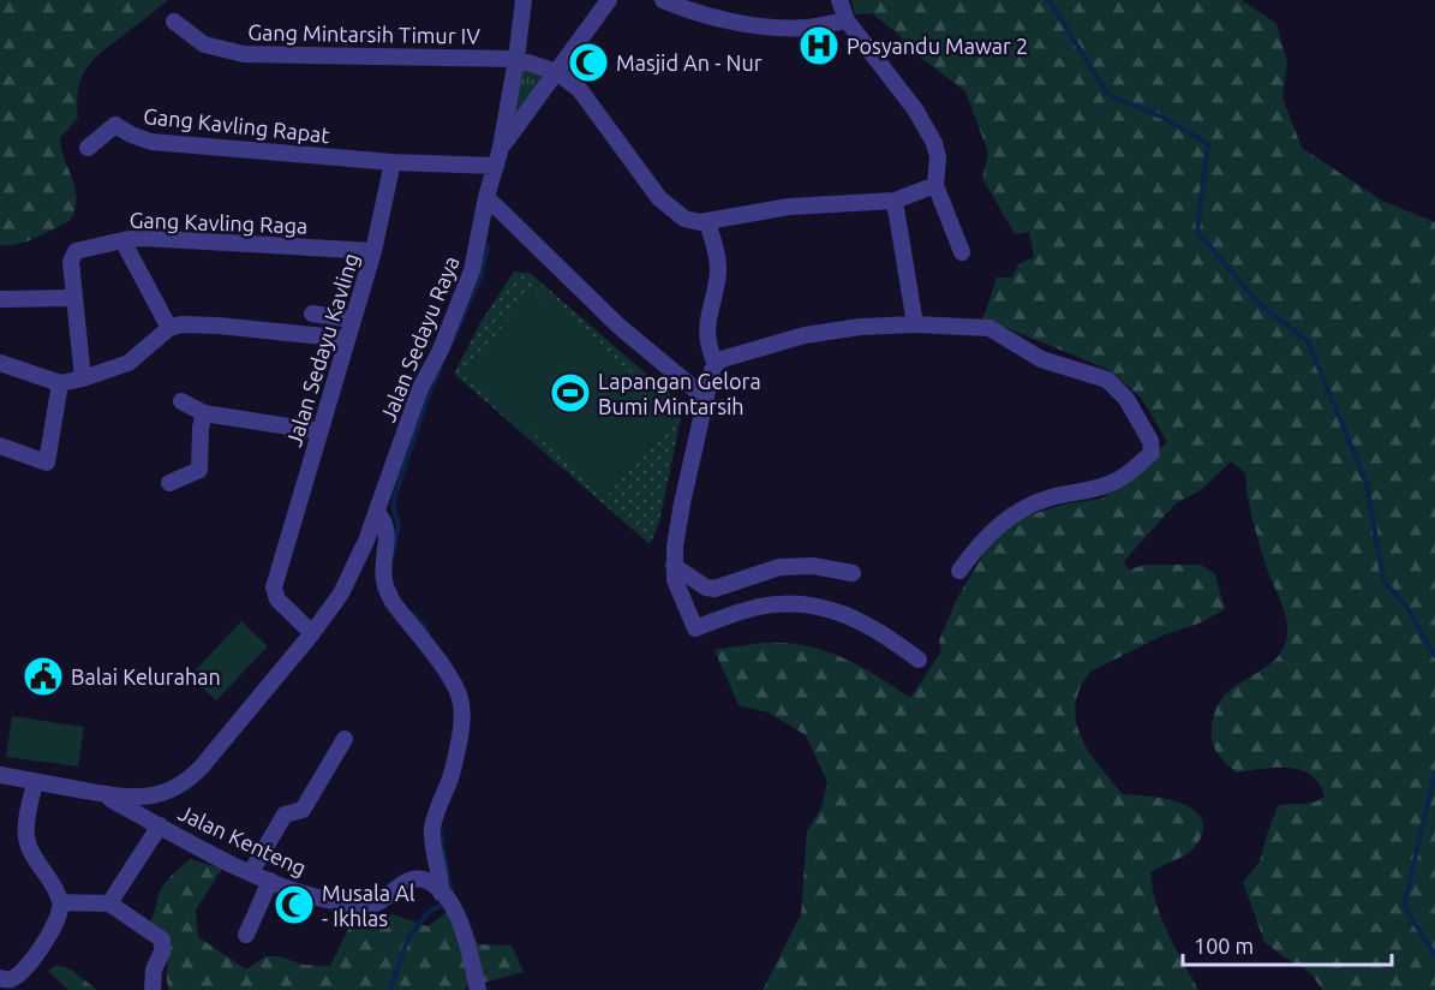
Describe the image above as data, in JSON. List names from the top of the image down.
{
  "streets": {
    "street": [
      "Gang Mintarsih Timur IV",
      "Gang Kavling Rapat",
      "Gang Kavling Raga",
      "Jalan Sedayu Raya",
      "Jalan Sedayu Kavling",
      "Jalan Kenteng"
    ]
  },
  "crossings": [
    ["Gang Mintarsih Timur IV", "Jalan Sedayu Raya"],
    ["Gang Kavling Rapat", "Jalan Sedayu Kavling"],
    ["Gang Kavling Raga", "Jalan Sedayu Kavling"],
    ["Jalan Sedayu Raya", "Jalan Sedayu Kavling"]
  ],
  "places": {
    "hospital": ["Posyandu Mawar 2"],
    "mosque": ["Masjid An - Nur", "Musala Al - Ikhlas"],
    "sports": ["Lapangan Gelora Bumi Mintarsih"],
    "public building": ["Balai Kelurahan"]
  },
  "scale_bar": "100 m"
}
